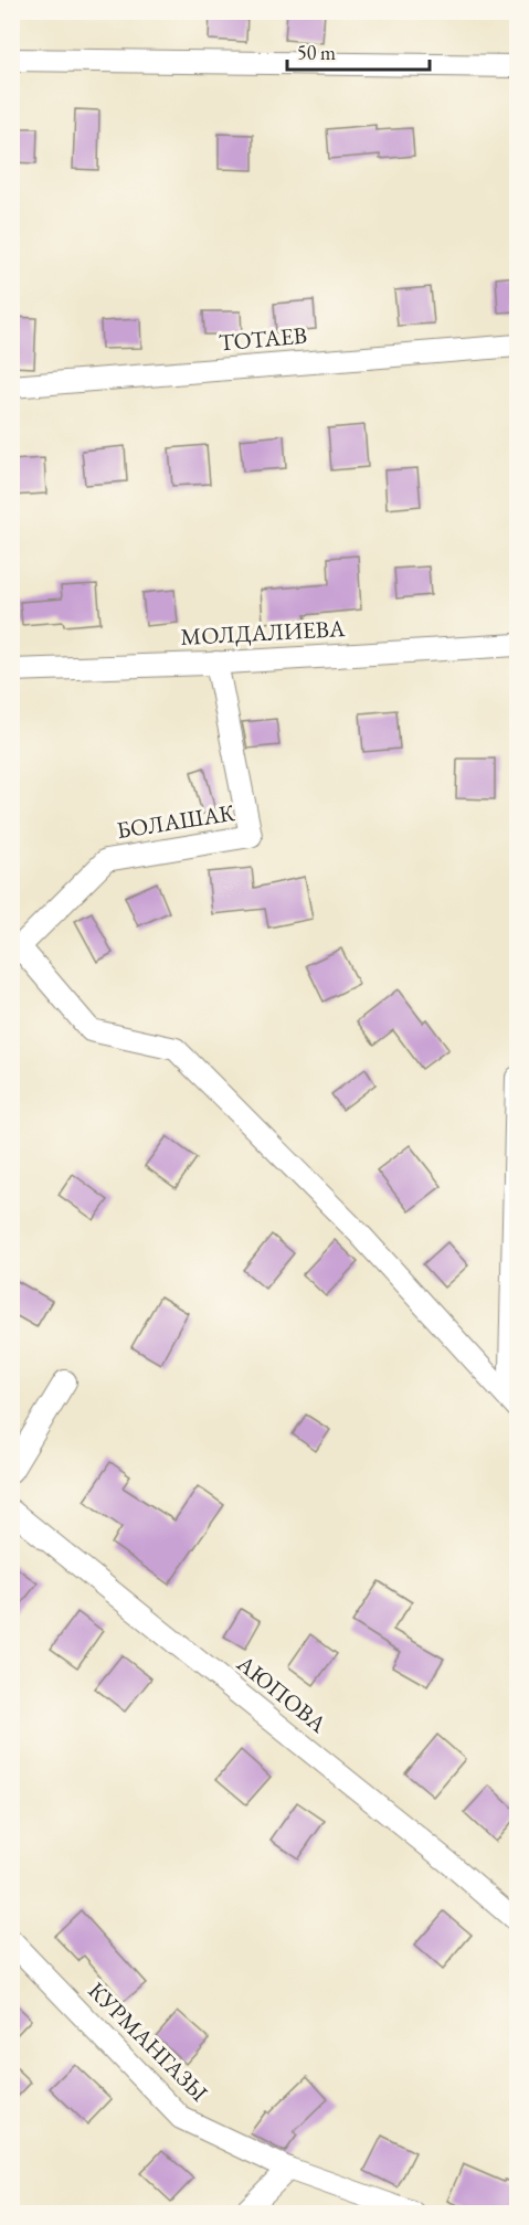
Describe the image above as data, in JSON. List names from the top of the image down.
{
  "streets": {
    "street": [
      "ТОТАЕВ",
      "МОЛДАЛИЕВА",
      "БОЛАШАК",
      "АЮПОВА",
      "КУРМАНГАЗЫ"
    ]
  },
  "crossings": [
    ["МОЛДАЛИЕВА", "БОЛАШАК"]
  ],
  "scale_bar": "50 m"
}
